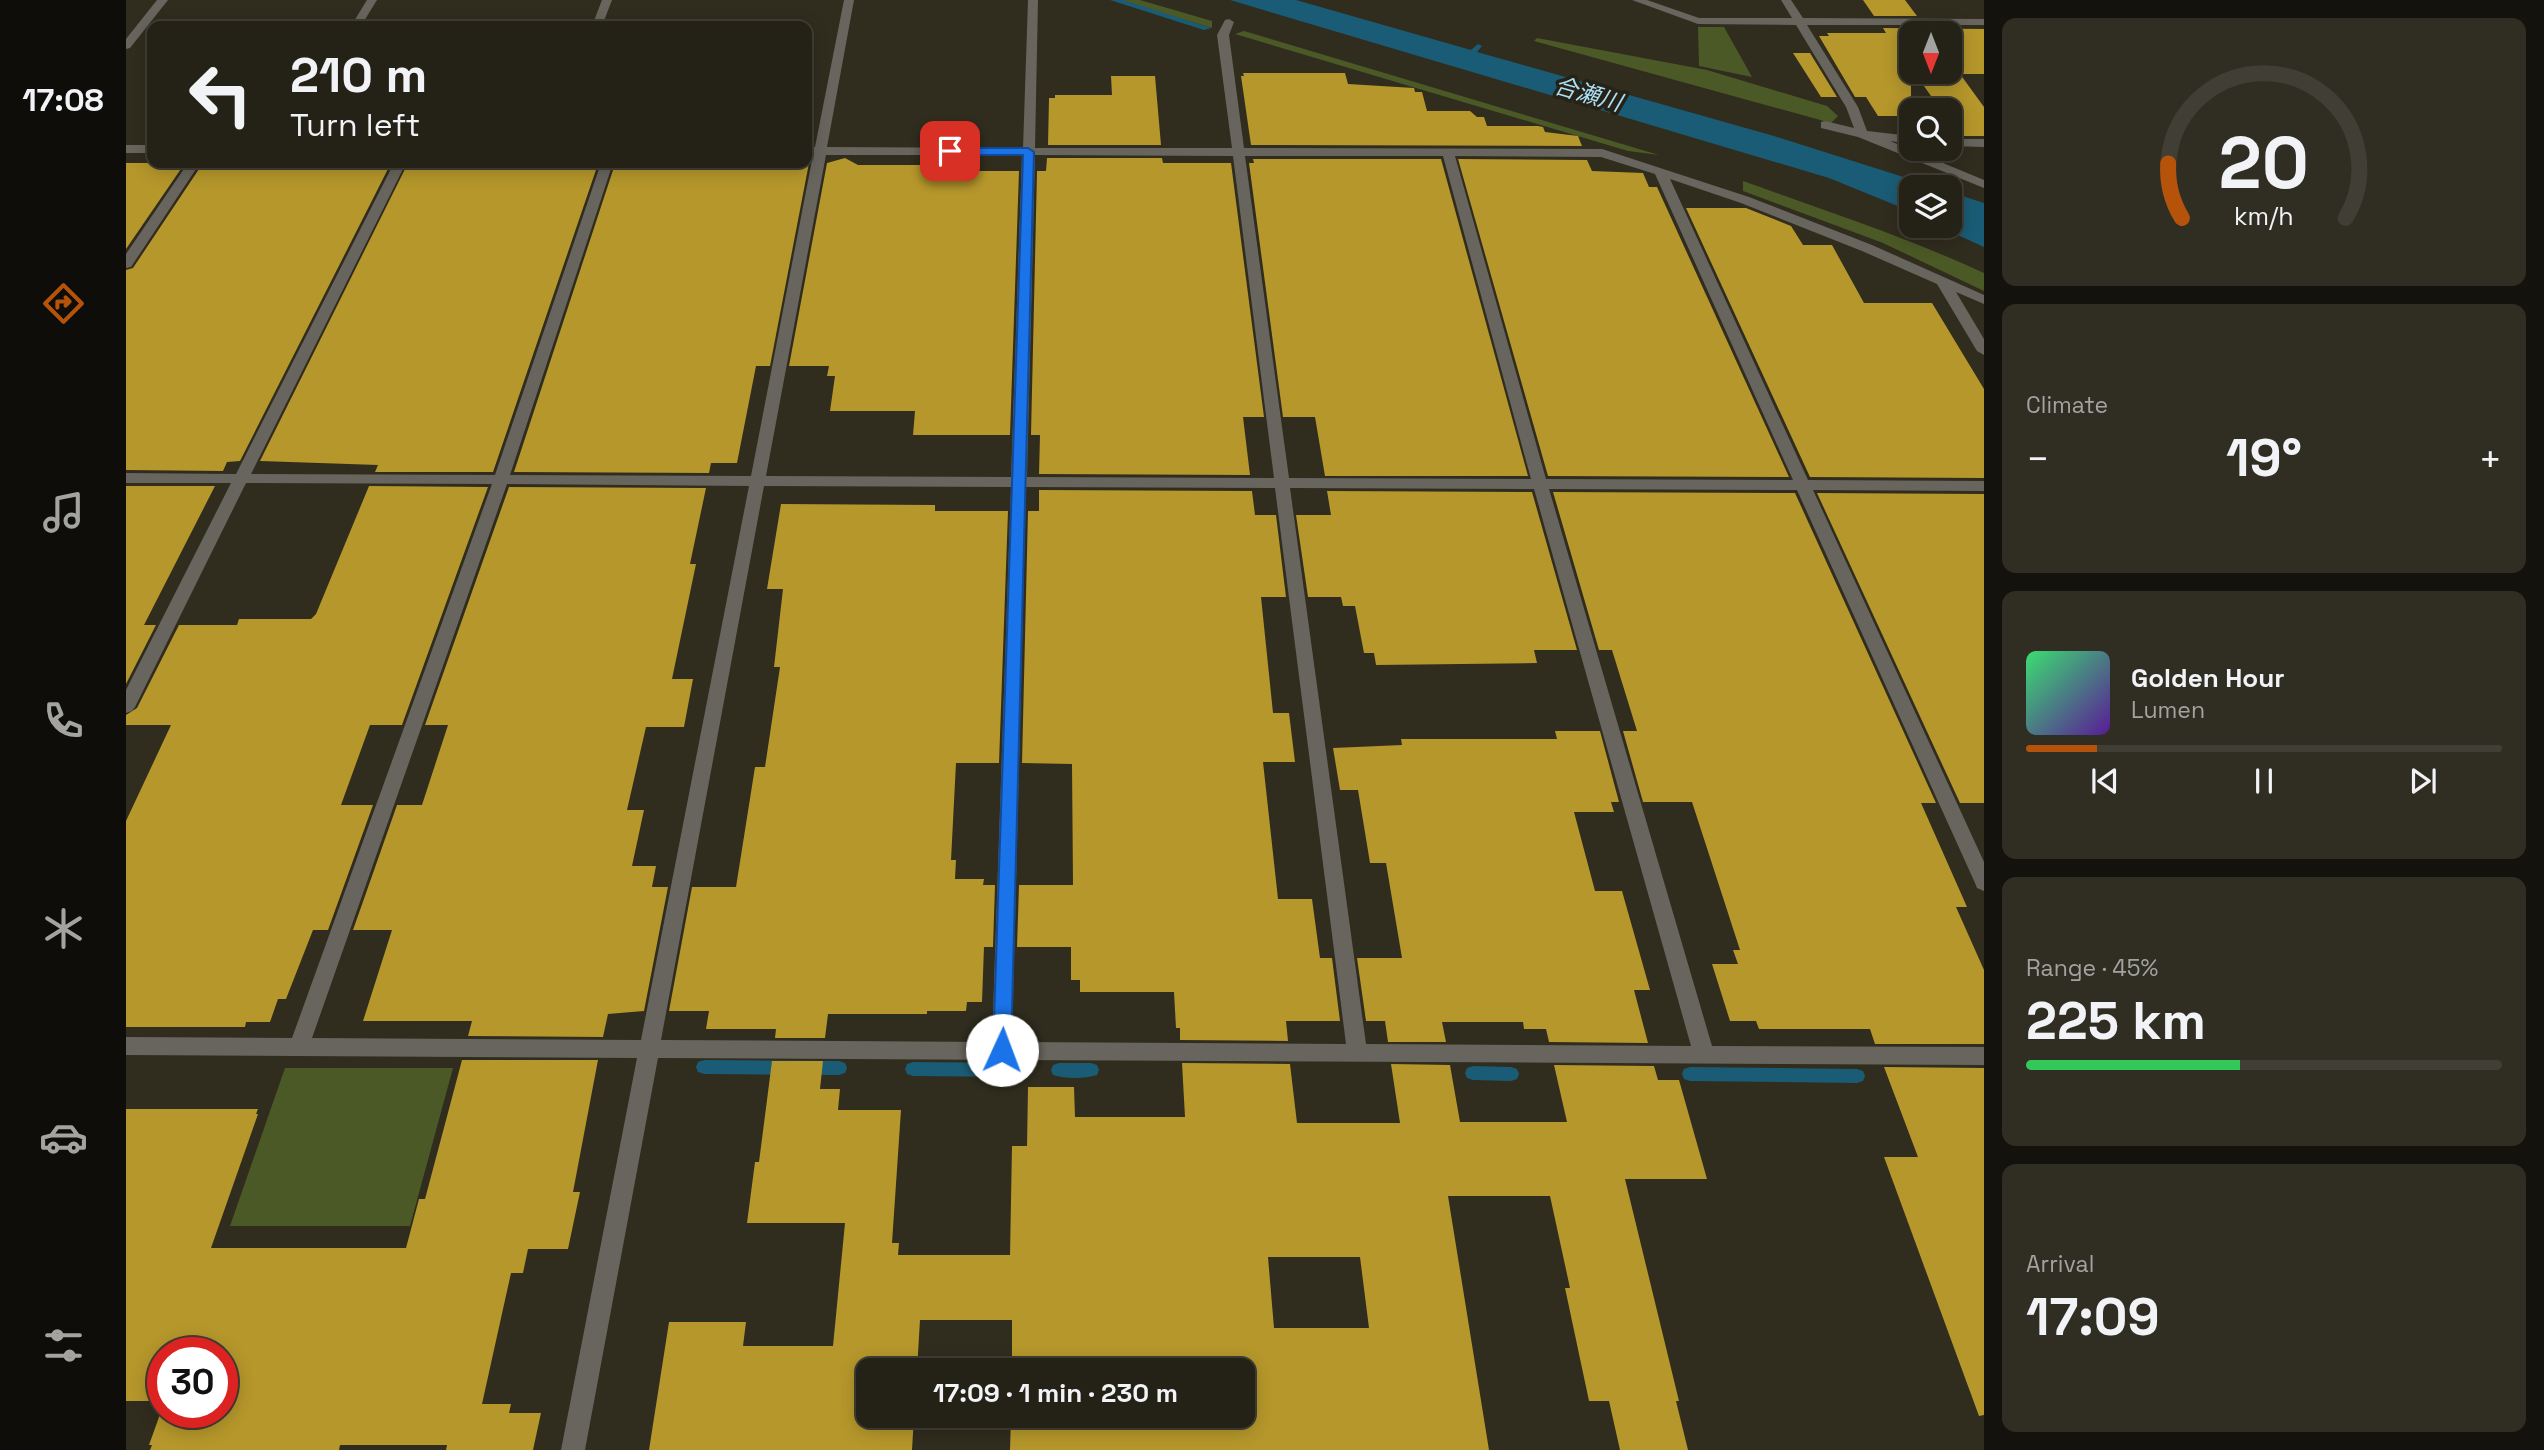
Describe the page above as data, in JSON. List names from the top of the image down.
{
  "water": ["合瀬川"],
  "north": "bottom",
  "page": {
    "tabs": "17:08",
    "turn": ["210 m", "Turn left"],
    "tile": [
      "Climate",
      ["Range · 45%", "225 km"],
      ["Arrival", "17:09"]
    ],
    "heat": ["−", "19°", "+"],
    "song": ["Golden Hour", "Lumen"],
    "limit": "30",
    "trip": "17:09 · 1 min · 230 m",
    "gauge": ["20", "km/h"]
  }
}
